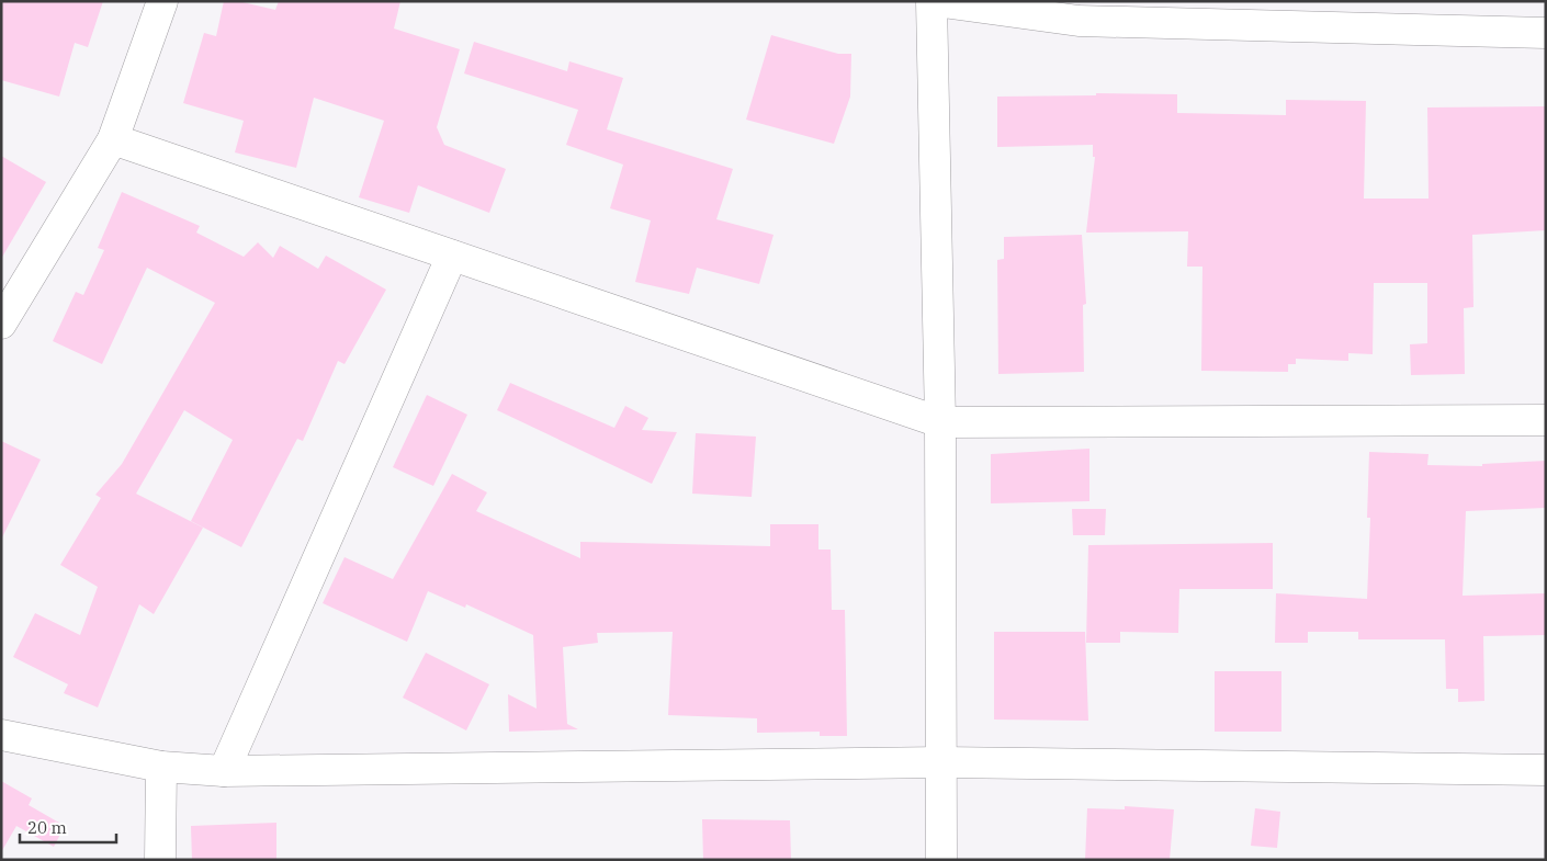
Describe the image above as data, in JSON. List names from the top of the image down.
{
  "scale_bar": "20 m"
}
